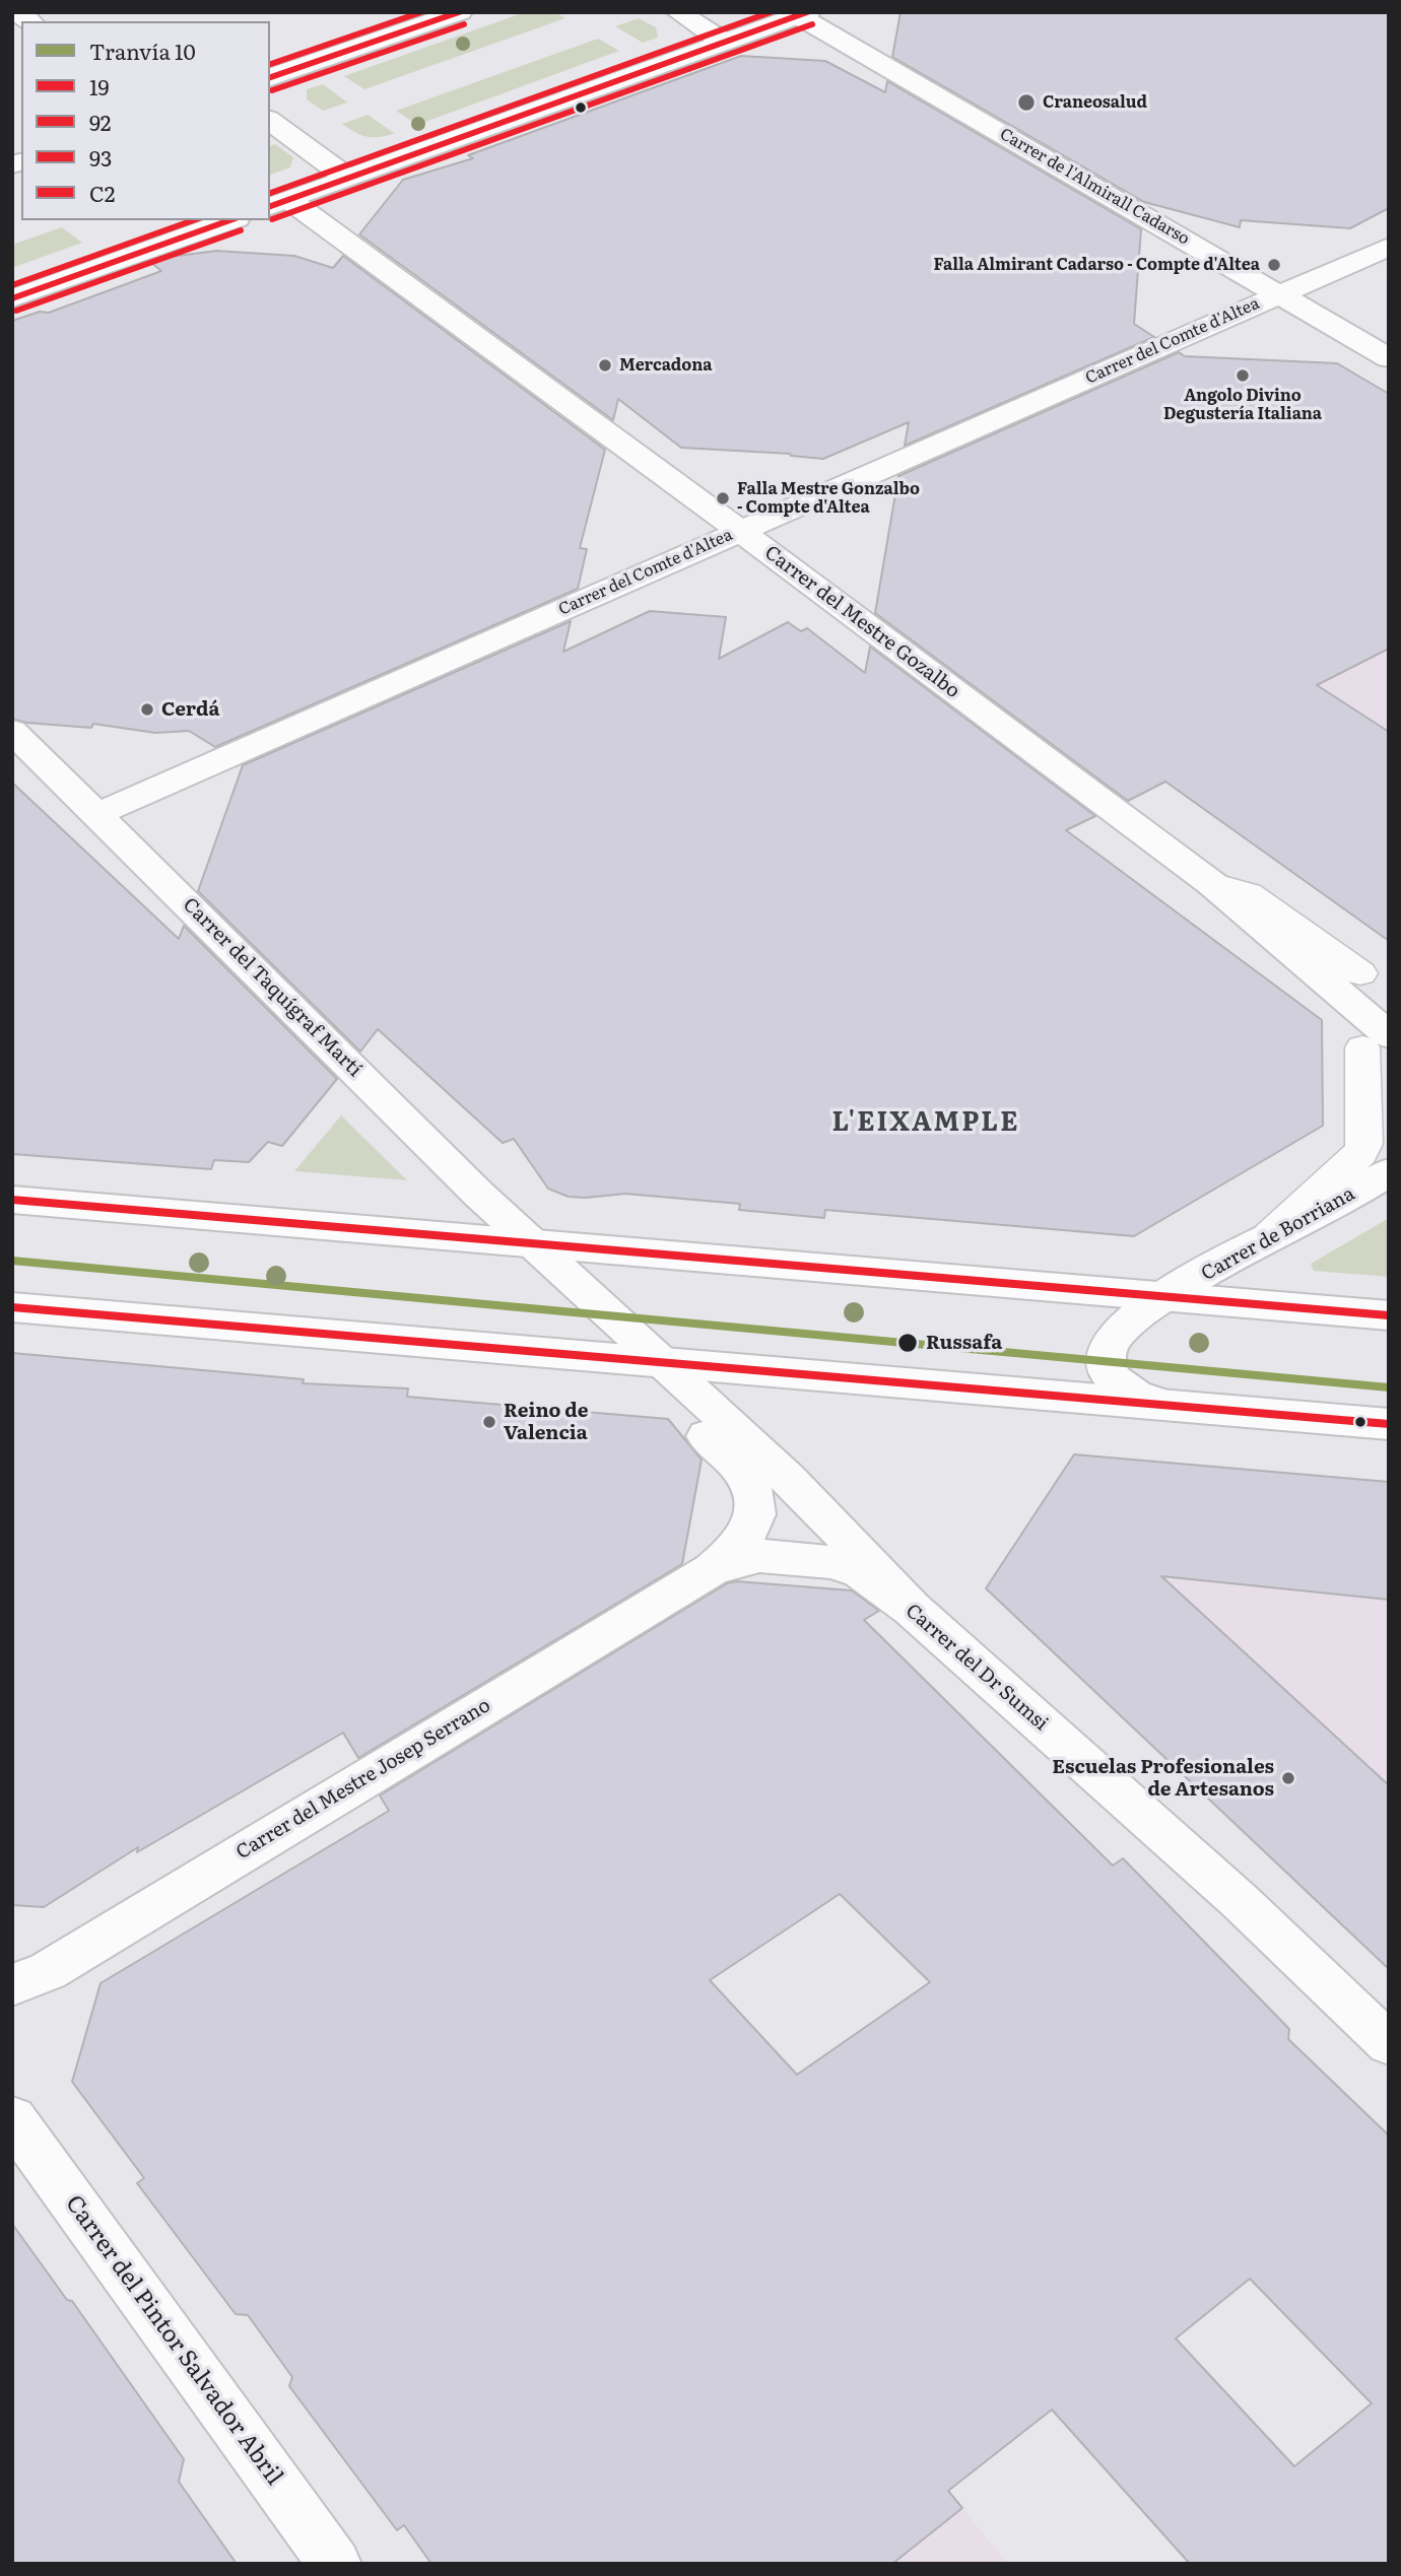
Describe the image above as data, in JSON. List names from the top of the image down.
{
  "streets": {
    "street": [
      "Carrer de l'Almirall Cadarso",
      "Carrer del Comte d'Altea",
      "Carrer del Mestre Gozalbo",
      "Carrer del Taquígraf Martí",
      "Carrer de Borriana",
      "Carrer del Dr Sumsi",
      "Carrer del Mestre Josep Serrano",
      "Carrer del Pintor Salvador Abril"
    ]
  },
  "crossings": [
    ["Carrer de l'Almirall Cadarso", "Carrer del Comte d'Altea"],
    ["Carrer del Comte d'Altea", "Carrer del Mestre Gozalbo"],
    ["Carrer del Comte d'Altea", "Carrer del Taquígraf Martí"],
    ["Carrer del Taquígraf Martí", "Carrer del Dr Sumsi"],
    ["Carrer del Dr Sumsi", "Carrer del Mestre Josep Serrano"]
  ],
  "districts": ["L'EIXAMPLE"],
  "places": [
    "Craneosalud",
    "Falla Almirant Cadarso - Compte d'Altea",
    "Mercadona",
    "Angolo Divino Degustería Italiana",
    "Falla Mestre Gonzalbo - Compte d'Altea",
    "Cerdá",
    "Russafa",
    "Reino de Valencia",
    "Escuelas Profesionales de Artesanos"
  ],
  "lines": [
    "transit line 92",
    "transit line C2",
    "transit line 93",
    "transit line 19",
    "tram line 10"
  ],
  "legend": [
    "Tranvía 10",
    "19",
    "92",
    "93",
    "C2"
  ]
}
